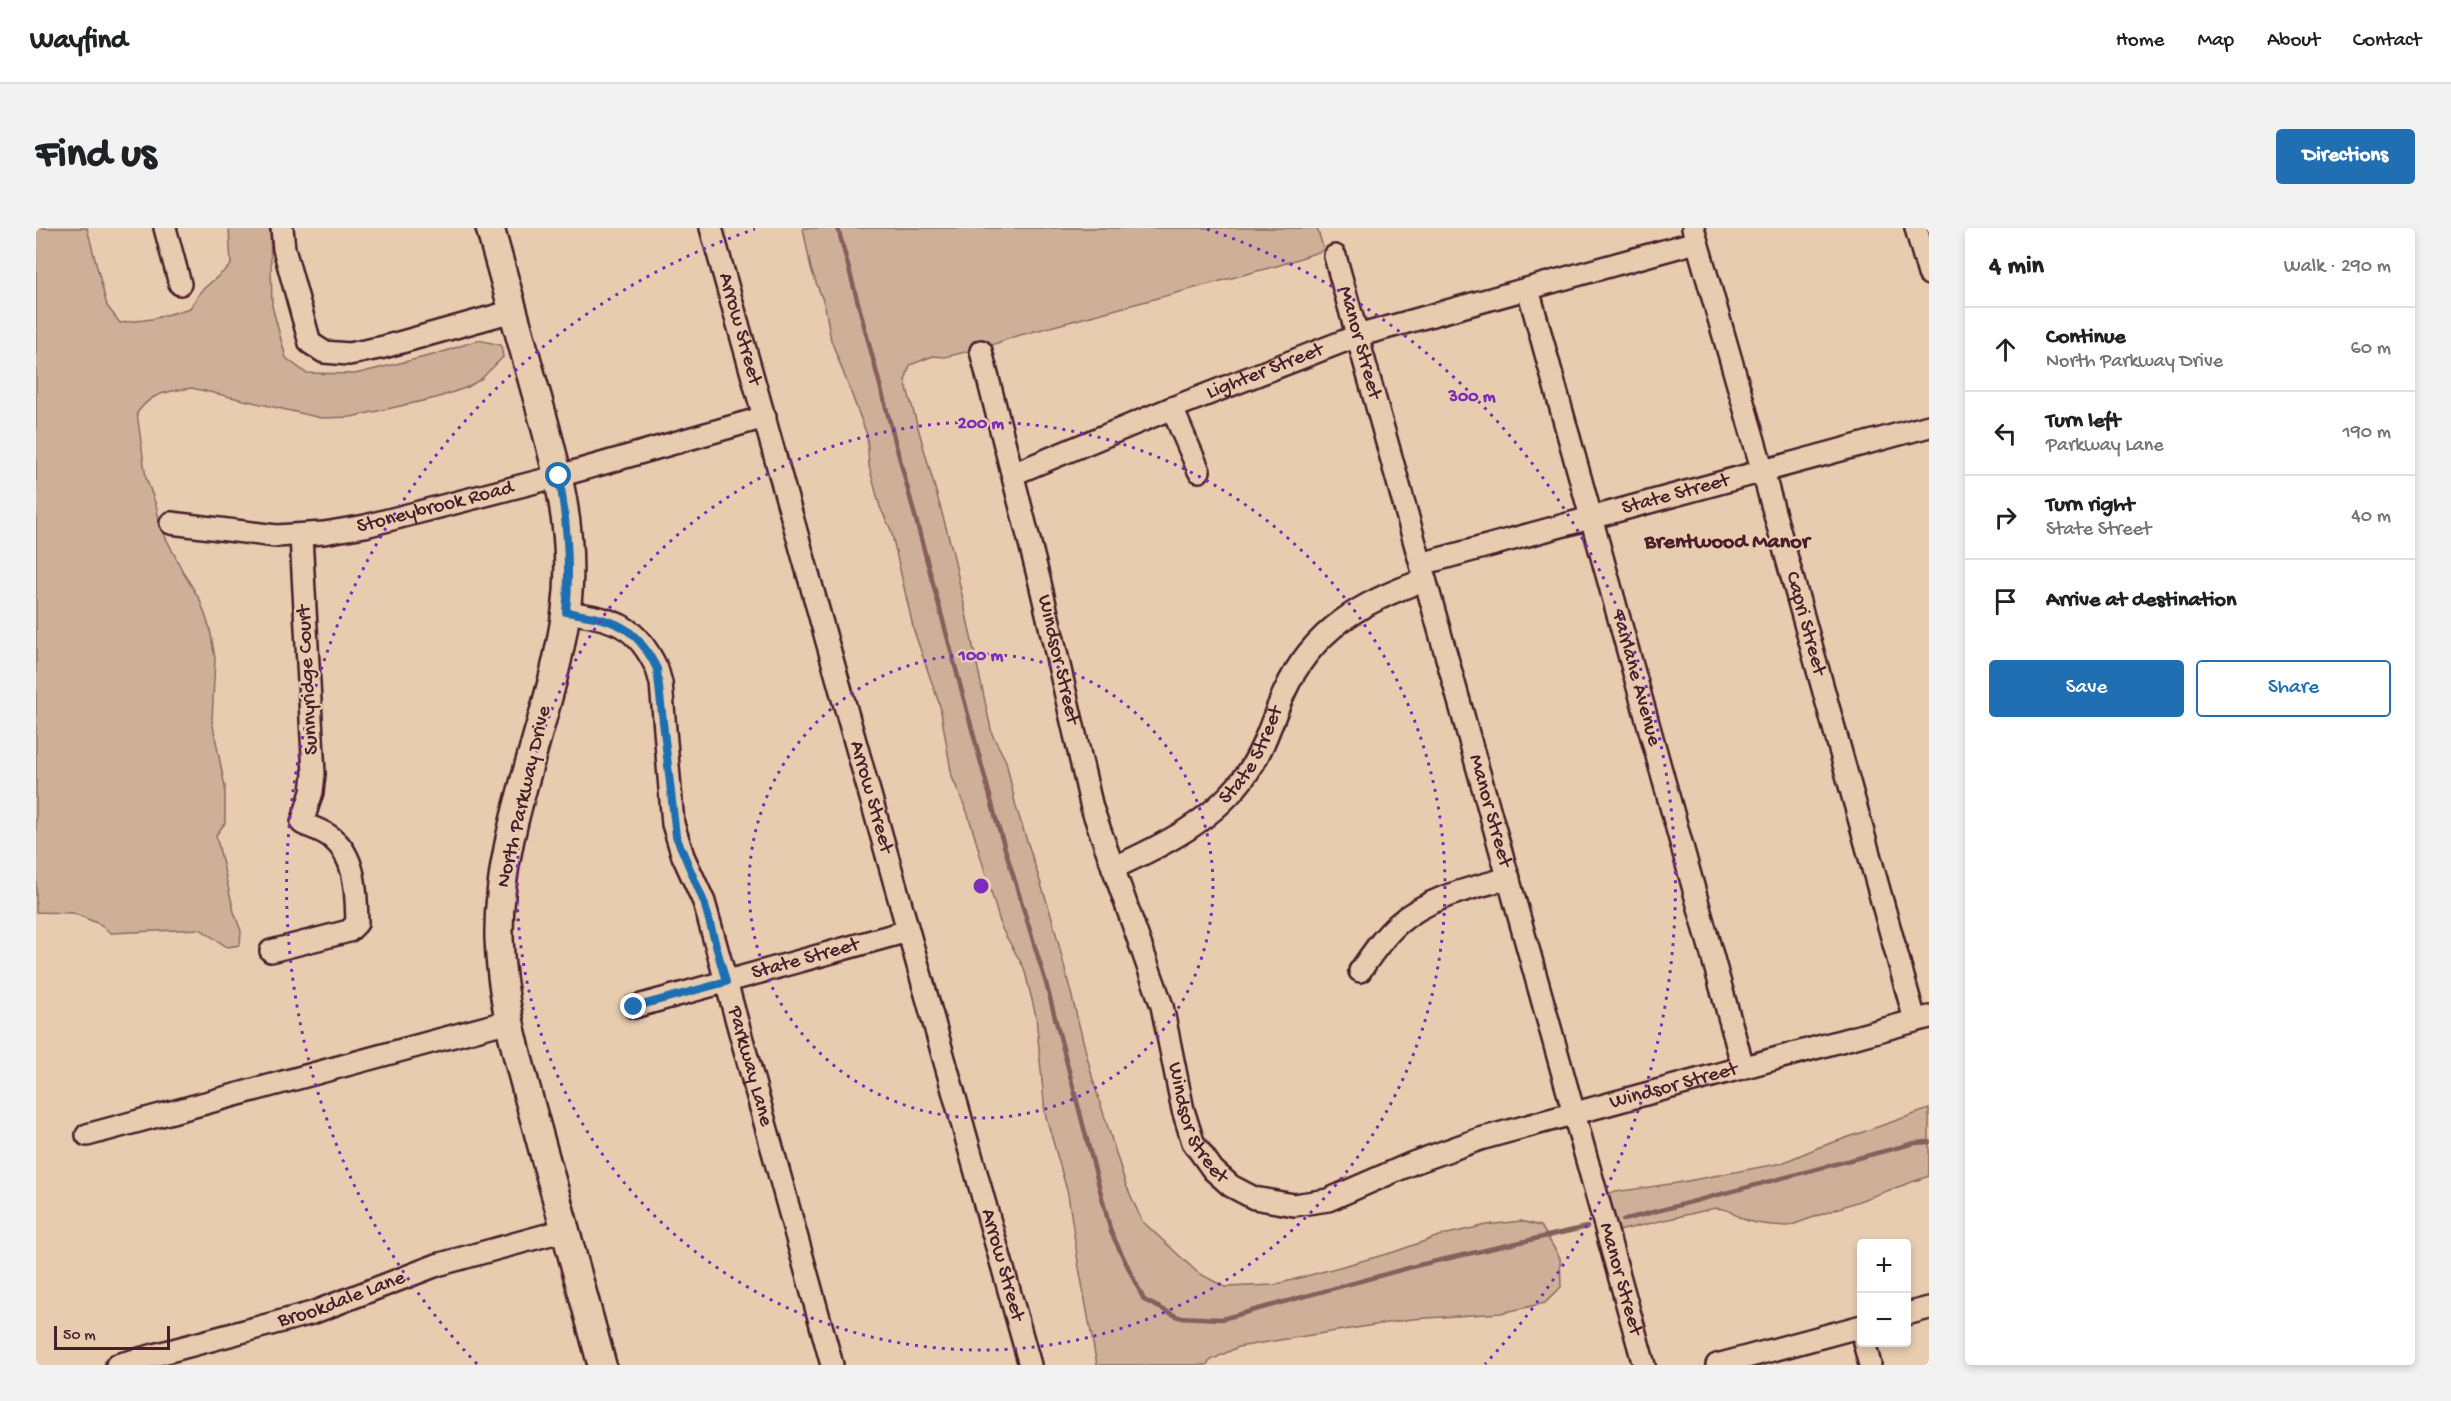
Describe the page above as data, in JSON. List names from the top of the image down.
{
  "streets": {
    "main road": ["North Parkway Drive"],
    "street": [
      "Arrow Street",
      "Manor Street",
      "Lighter Street",
      "State Street",
      "Stoneybrook Road",
      "Capri Street",
      "Windsor Street",
      "Fairlane Avenue",
      "Sunnyridge Court",
      "Parkway Lane",
      "Brookdale Lane"
    ]
  },
  "crossings": [
    ["Arrow Street", "State Street"],
    ["Arrow Street", "Stoneybrook Road"],
    ["Manor Street", "Lighter Street"],
    ["Manor Street", "State Street"],
    ["Manor Street", "Windsor Street"],
    ["Lighter Street", "Capri Street"],
    ["Lighter Street", "Windsor Street"],
    ["Lighter Street", "Fairlane Avenue"],
    ["State Street", "Capri Street"],
    ["State Street", "Windsor Street"],
    ["State Street", "Fairlane Avenue"],
    ["State Street", "Parkway Lane"],
    ["Stoneybrook Road", "Sunnyridge Court"],
    ["Stoneybrook Road", "North Parkway Drive"],
    ["Capri Street", "Windsor Street"],
    ["Windsor Street", "Fairlane Avenue"],
    ["North Parkway Drive", "Parkway Lane"],
    ["North Parkway Drive", "Brookdale Lane"]
  ],
  "districts": ["Brentwood Manor"],
  "scale_bar": "50 m",
  "page": {
    "header": "Wayfind",
    "nav": [
      "Home",
      "Map",
      "About",
      "Contact"
    ],
    "buttons": [
      "Directions",
      ["Save", "Share"]
    ],
    "title": "Find us",
    "heading": ["4 min", "Walk · 290 m"],
    "list": [
      ["Continue", "North Parkway Drive", "60 m"],
      ["Turn left", "Parkway Lane", "190 m"],
      ["Turn right", "State Street", "40 m"],
      "Arrive at destination"
    ],
    "map_buttons": ["+", "−"],
    "scale": "50 m"
  },
  "rings": ["300 m", "200 m", "100 m"]
}
